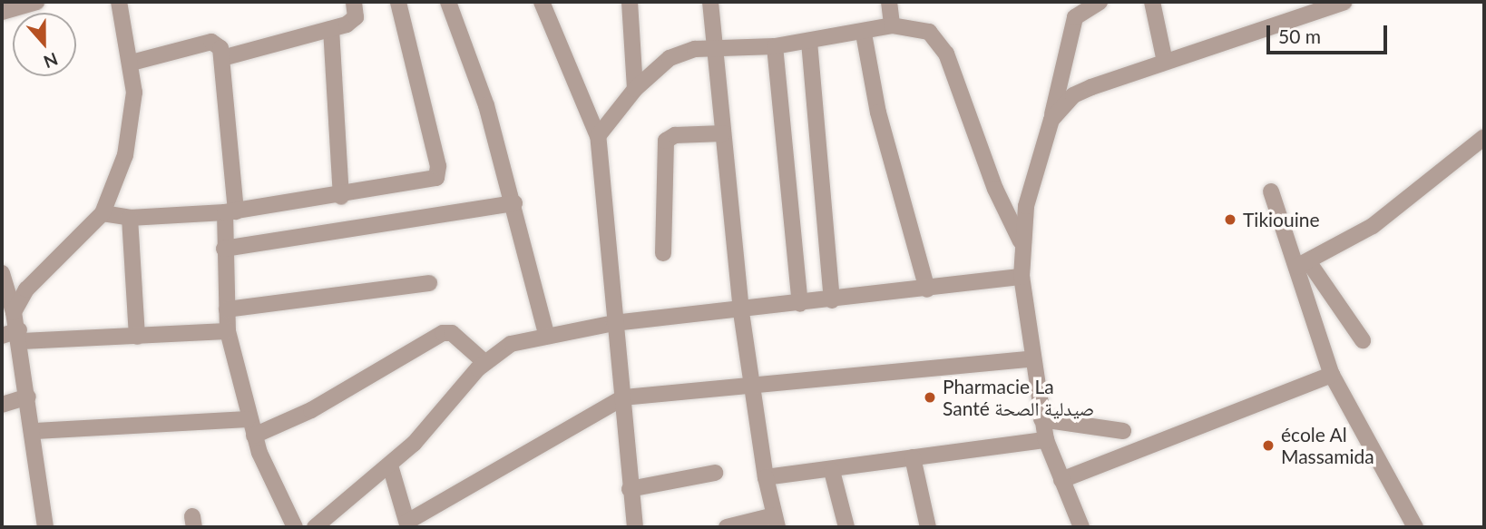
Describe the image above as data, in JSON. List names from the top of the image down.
{
  "places": ["Tikiouine", "Pharmacie La Santé صيدلية الصحة", "école Al Massamida"],
  "scale_bar": "50 m",
  "north": "bottom"
}
